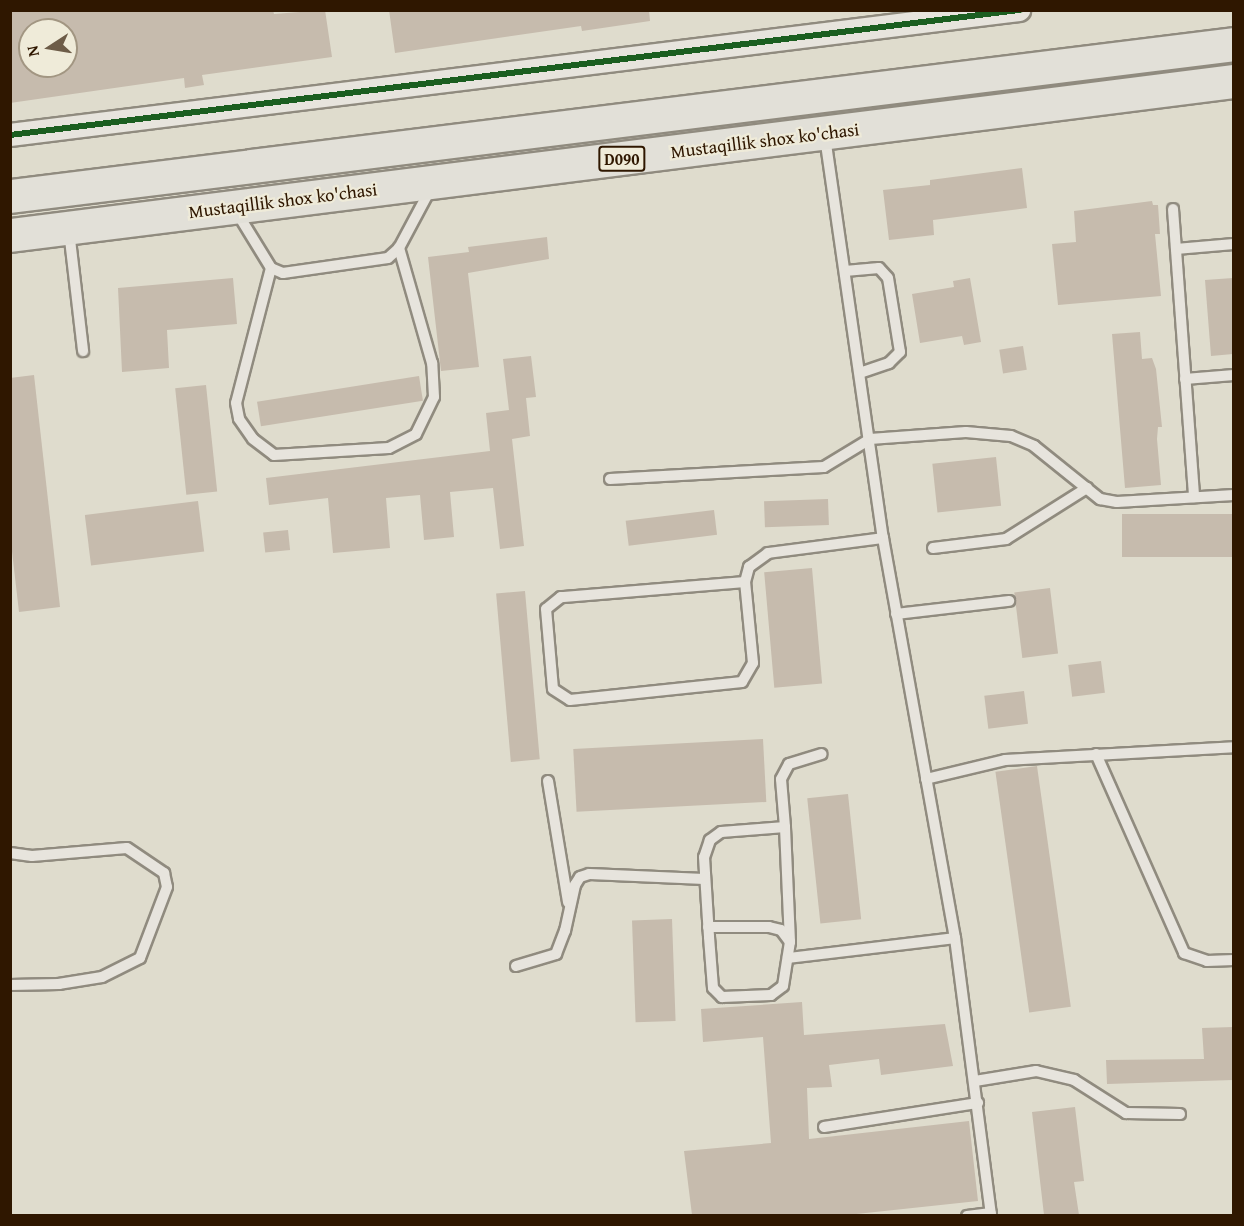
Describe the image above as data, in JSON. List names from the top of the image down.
{
  "streets": {
    "main road": ["Mustaqillik shox ko'chasi", "D090"]
  },
  "north": "left"
}
